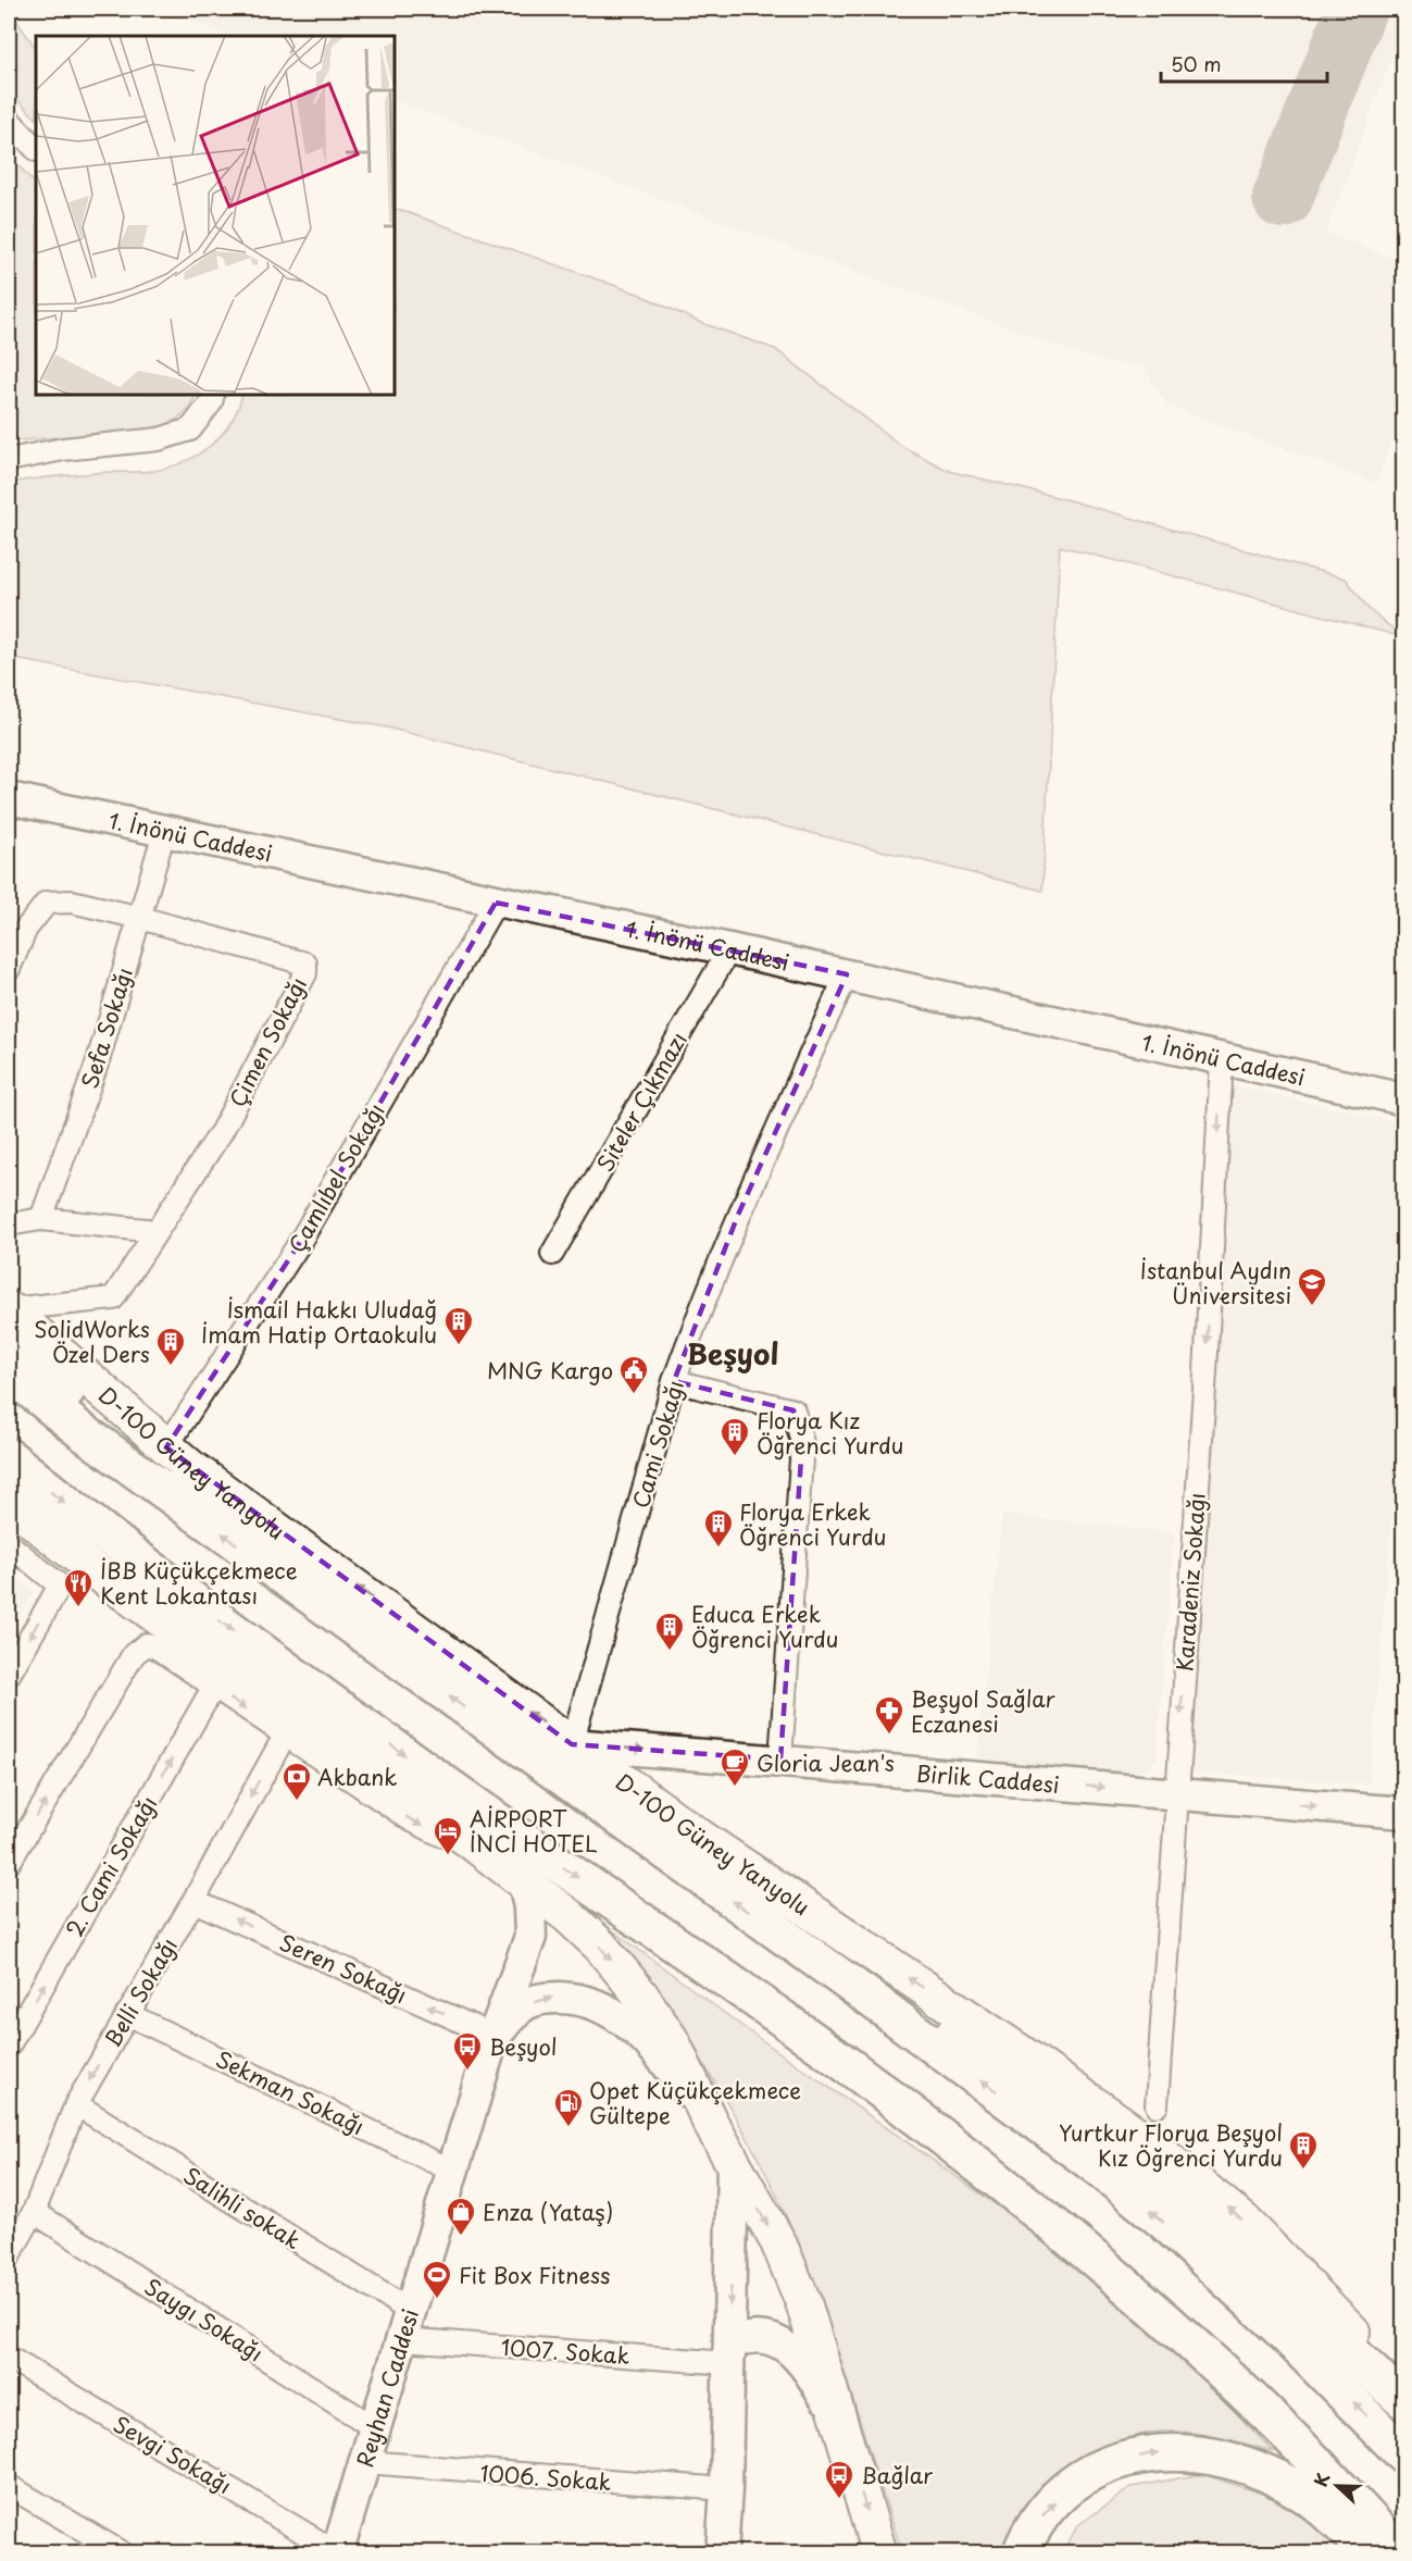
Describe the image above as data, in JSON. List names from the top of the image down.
{
  "streets": {
    "main road": ["D-100 Güney Yanyolu"],
    "street": [
      "1. İnönü Caddesi",
      "Sefa Sokağı",
      "Çimen Sokağı",
      "Siteler Çıkmazı",
      "Çamlıbel Sokağı",
      "Cami Sokağı",
      "Karadeniz Sokağı",
      "Birlik Caddesi",
      "2. Cami Sokağı",
      "Seren Sokağı",
      "Belli Sokağı",
      "Sekman Sokağı",
      "Salihli sokak",
      "Saygı Sokağı",
      "1007. Sokak",
      "Reyhan Caddesi",
      "Sevgi Sokağı",
      "1006. Sokak"
    ]
  },
  "crossings": [
    ["1. İnönü Caddesi", "Sefa Sokağı"],
    ["1. İnönü Caddesi", "Siteler Çıkmazı"],
    ["1. İnönü Caddesi", "Çamlıbel Sokağı"],
    ["1. İnönü Caddesi", "Cami Sokağı"],
    ["1. İnönü Caddesi", "Karadeniz Sokağı"],
    ["Sefa Sokağı", "Çimen Sokağı"],
    ["Çamlıbel Sokağı", "D-100 Güney Yanyolu"],
    ["Cami Sokağı", "D-100 Güney Yanyolu"],
    ["Cami Sokağı", "Birlik Caddesi"],
    ["D-100 Güney Yanyolu", "Birlik Caddesi"],
    ["Karadeniz Sokağı", "Birlik Caddesi"],
    ["Seren Sokağı", "Belli Sokağı"],
    ["Seren Sokağı", "Reyhan Caddesi"],
    ["Belli Sokağı", "Sekman Sokağı"],
    ["Belli Sokağı", "Salihli sokak"],
    ["Belli Sokağı", "Saygı Sokağı"],
    ["Sekman Sokağı", "Reyhan Caddesi"],
    ["Salihli sokak", "1007. Sokak"],
    ["Salihli sokak", "Reyhan Caddesi"],
    ["Saygı Sokağı", "Reyhan Caddesi"],
    ["1007. Sokak", "Reyhan Caddesi"],
    ["Reyhan Caddesi", "Sevgi Sokağı"],
    ["Reyhan Caddesi", "1006. Sokak"]
  ],
  "one_way": [
    "Karadeniz Sokağı",
    "Birlik Caddesi",
    "2. Cami Sokağı",
    "Belli Sokağı"
  ],
  "districts": ["Beşyol"],
  "places": {
    "school or university": ["İstanbul Aydın Üniversitesi"],
    "building": [
      "İsmail Hakkı Uludağ İmam Hatip Ortaokulu",
      "SolidWorks Özel Ders",
      "Florya Kız Öğrenci Yurdu",
      "Florya Erkek Öğrenci Yurdu",
      "Educa Erkek Öğrenci Yurdu",
      "Yurtkur Florya Beşyol Kız Öğrenci Yurdu"
    ],
    "public building": ["MNG Kargo"],
    "restaurant": ["İBB Küçükçekmece Kent Lokantası"],
    "pharmacy": ["Beşyol Sağlar Eczanesi"],
    "cafe": ["Gloria Jean's"],
    "bank": ["Akbank"],
    "hotel": ["AİRPORT İNCİ HOTEL"],
    "bus stop": ["Beşyol", "Bağlar"],
    "fuel station": ["Opet Küçükçekmece Gültepe"],
    "shop": ["Enza (Yataş)"],
    "sports": ["Fit Box Fitness"]
  },
  "scale_bar": "50 m",
  "north": "left"
}
